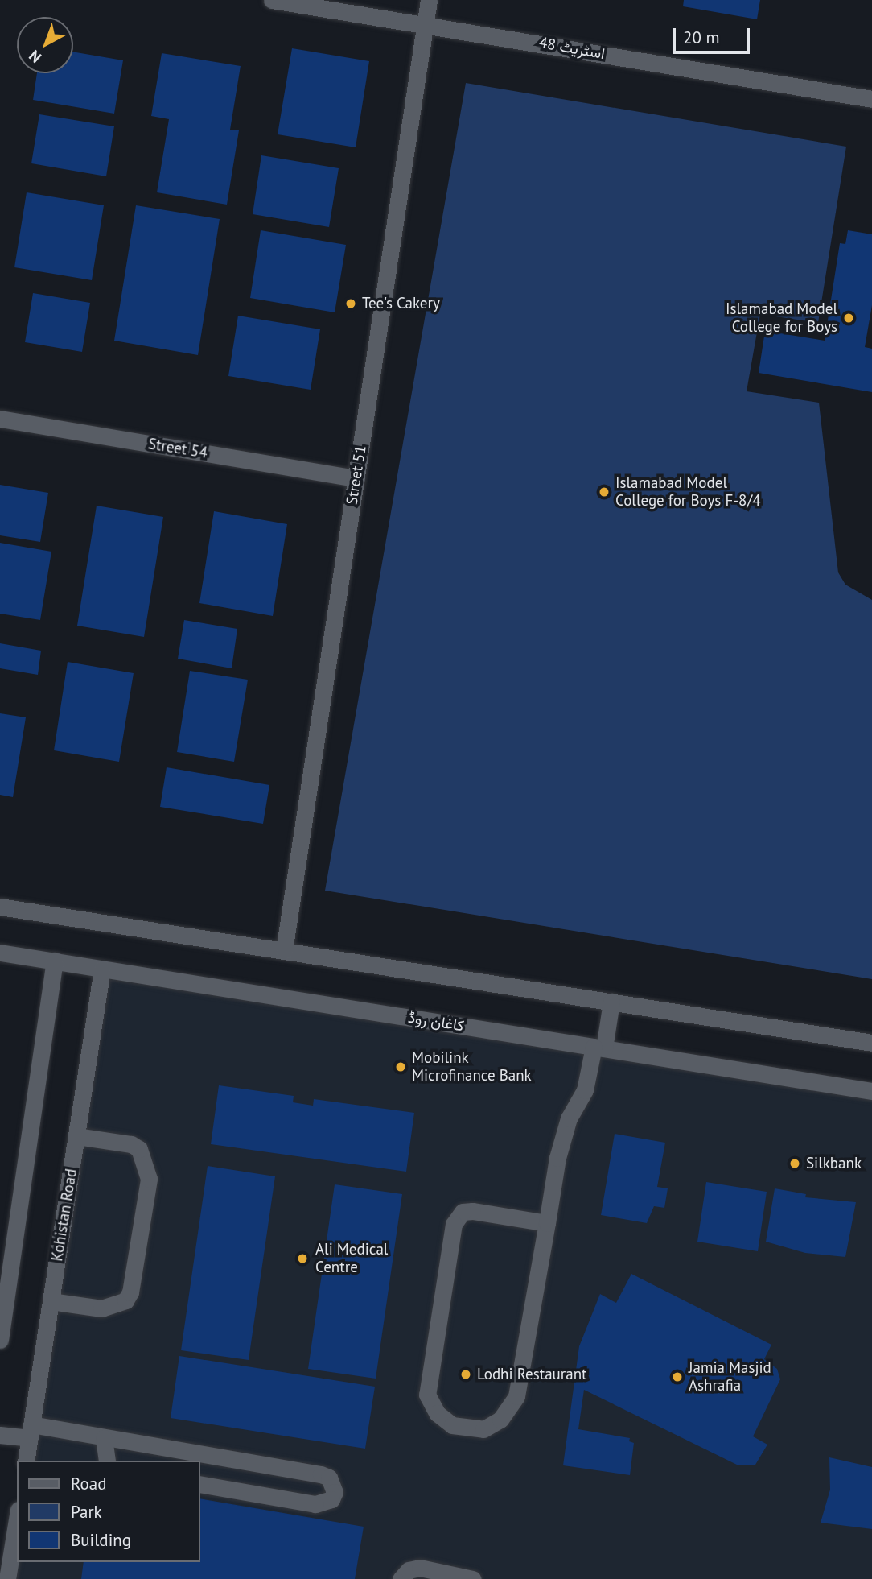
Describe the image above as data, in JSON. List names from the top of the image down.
{
  "streets": {
    "street": [
      "اسٹریٹ 48",
      "Street 54",
      "Street 51",
      "کاغان روڈ",
      "Kohistan Road"
    ]
  },
  "crossings": [
    ["اسٹریٹ 48", "Street 51"],
    ["Street 54", "Street 51"],
    ["کاغان روڈ", "Kohistan Road"]
  ],
  "places": [
    "Tee's Cakery",
    "Islamabad Model College for Boys",
    "Islamabad Model College for Boys F-8/4",
    "Mobilink Microfinance Bank",
    "Silkbank",
    "Ali Medical Centre",
    "Lodhi Restaurant",
    "Jamia Masjid Ashrafia"
  ],
  "legend": ["Road", "Park", "Building"],
  "scale_bar": "20 m",
  "north": "bottom left"
}
